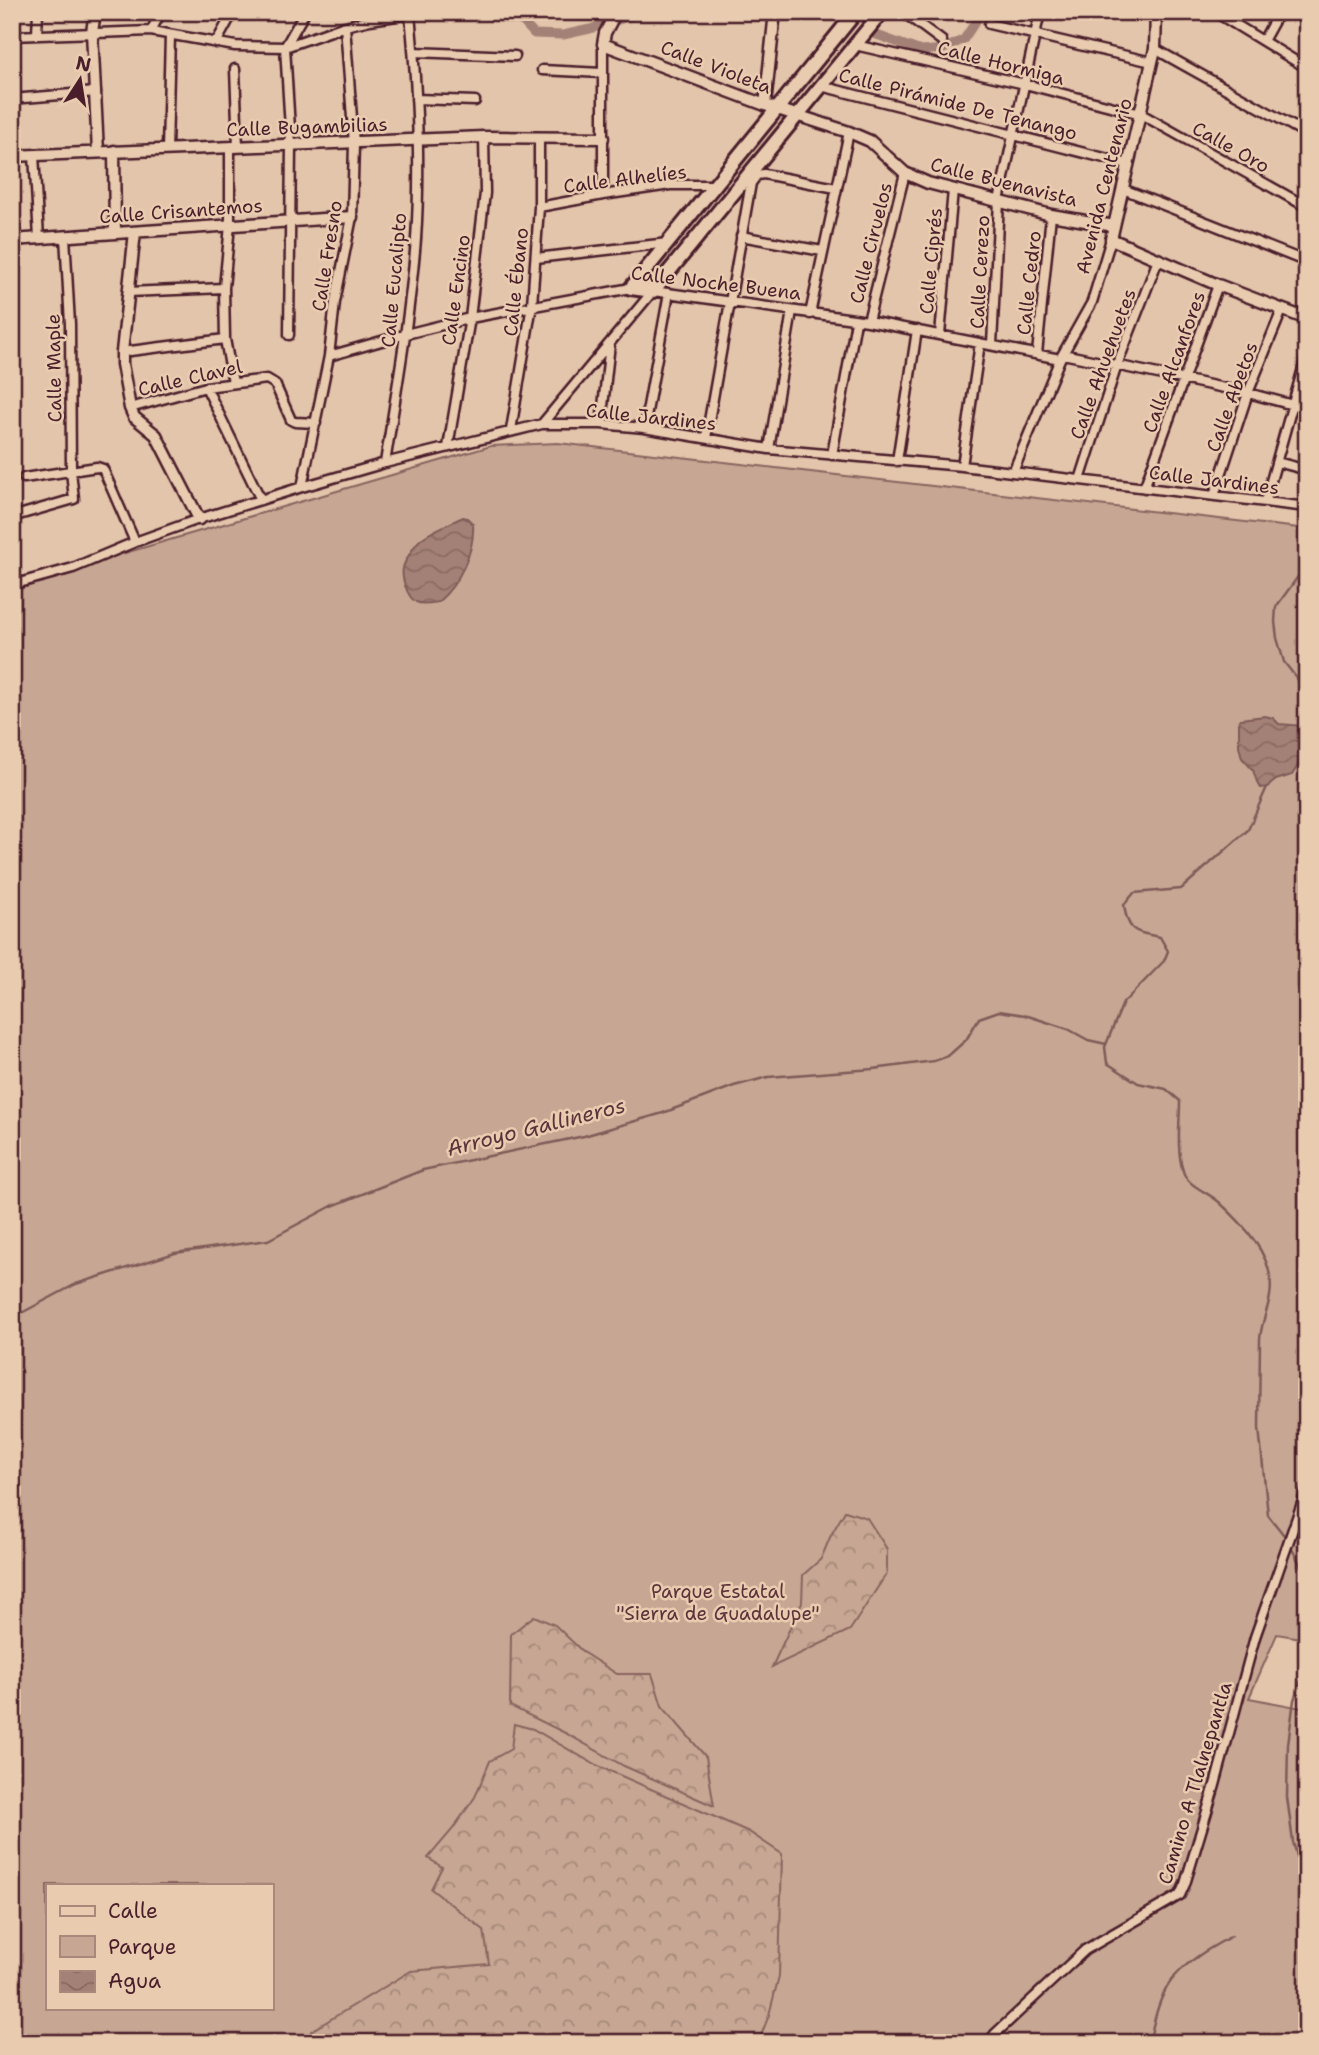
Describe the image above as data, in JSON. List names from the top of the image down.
{
  "streets": {
    "main road": ["Calle Noche Buena"],
    "street": [
      "Calle Hormiga",
      "Calle Violeta",
      "Calle Pirámide De Tenango",
      "Calle Bugambilias",
      "Calle Oro",
      "Calle Alhelíes",
      "Calle Buenavista",
      "Avenida Centenario",
      "Calle Crisantemos",
      "Calle Ciruelos",
      "Calle Fresno",
      "Calle Ciprés",
      "Calle Cerezo",
      "Calle Eucalipto",
      "Calle Ébano",
      "Calle Cedro",
      "Calle Encino",
      "Calle Alcanfores",
      "Calle Ahuehuetes",
      "Calle Maple",
      "Calle Clavel",
      "Calle Abetos",
      "Calle Jardines",
      "Camino A Tlalnepantla"
    ]
  },
  "crossings": [
    ["Calle Hormiga", "Calle Oro"],
    ["Calle Hormiga", "Avenida Centenario"],
    ["Calle Hormiga", "Calle Cerezo"],
    ["Calle Violeta", "Calle Buenavista"],
    ["Calle Pirámide De Tenango", "Avenida Centenario"],
    ["Calle Pirámide De Tenango", "Calle Cerezo"],
    ["Calle Bugambilias", "Calle Fresno"],
    ["Calle Bugambilias", "Calle Eucalipto"],
    ["Calle Bugambilias", "Calle Ébano"],
    ["Calle Bugambilias", "Calle Encino"],
    ["Calle Oro", "Avenida Centenario"],
    ["Calle Alhelíes", "Calle Ébano"],
    ["Calle Buenavista", "Avenida Centenario"],
    ["Calle Buenavista", "Calle Ciruelos"],
    ["Calle Buenavista", "Calle Ciprés"],
    ["Calle Buenavista", "Calle Cerezo"],
    ["Calle Buenavista", "Calle Cedro"],
    ["Avenida Centenario", "Calle Noche Buena"],
    ["Avenida Centenario", "Calle Jardines"],
    ["Calle Crisantemos", "Calle Fresno"],
    ["Calle Crisantemos", "Calle Maple"],
    ["Calle Ciruelos", "Calle Noche Buena"],
    ["Calle Ciruelos", "Calle Jardines"],
    ["Calle Fresno", "Calle Noche Buena"],
    ["Calle Fresno", "Calle Clavel"],
    ["Calle Fresno", "Calle Jardines"],
    ["Calle Ciprés", "Calle Noche Buena"],
    ["Calle Ciprés", "Calle Jardines"],
    ["Calle Cerezo", "Calle Noche Buena"],
    ["Calle Cerezo", "Calle Jardines"],
    ["Calle Eucalipto", "Calle Noche Buena"],
    ["Calle Eucalipto", "Calle Jardines"],
    ["Calle Ébano", "Calle Noche Buena"],
    ["Calle Ébano", "Calle Jardines"],
    ["Calle Noche Buena", "Calle Cedro"],
    ["Calle Noche Buena", "Calle Encino"],
    ["Calle Noche Buena", "Calle Alcanfores"],
    ["Calle Noche Buena", "Calle Ahuehuetes"],
    ["Calle Noche Buena", "Calle Abetos"],
    ["Calle Encino", "Calle Jardines"],
    ["Calle Alcanfores", "Calle Jardines"],
    ["Calle Ahuehuetes", "Calle Jardines"],
    ["Calle Abetos", "Calle Jardines"]
  ],
  "water": ["Arroyo Gallineros"],
  "parks": ["Parque Estatal \"Sierra de Guadalupe\""],
  "legend": ["Calle", "Parque", "Agua"],
  "north": "top"
}
